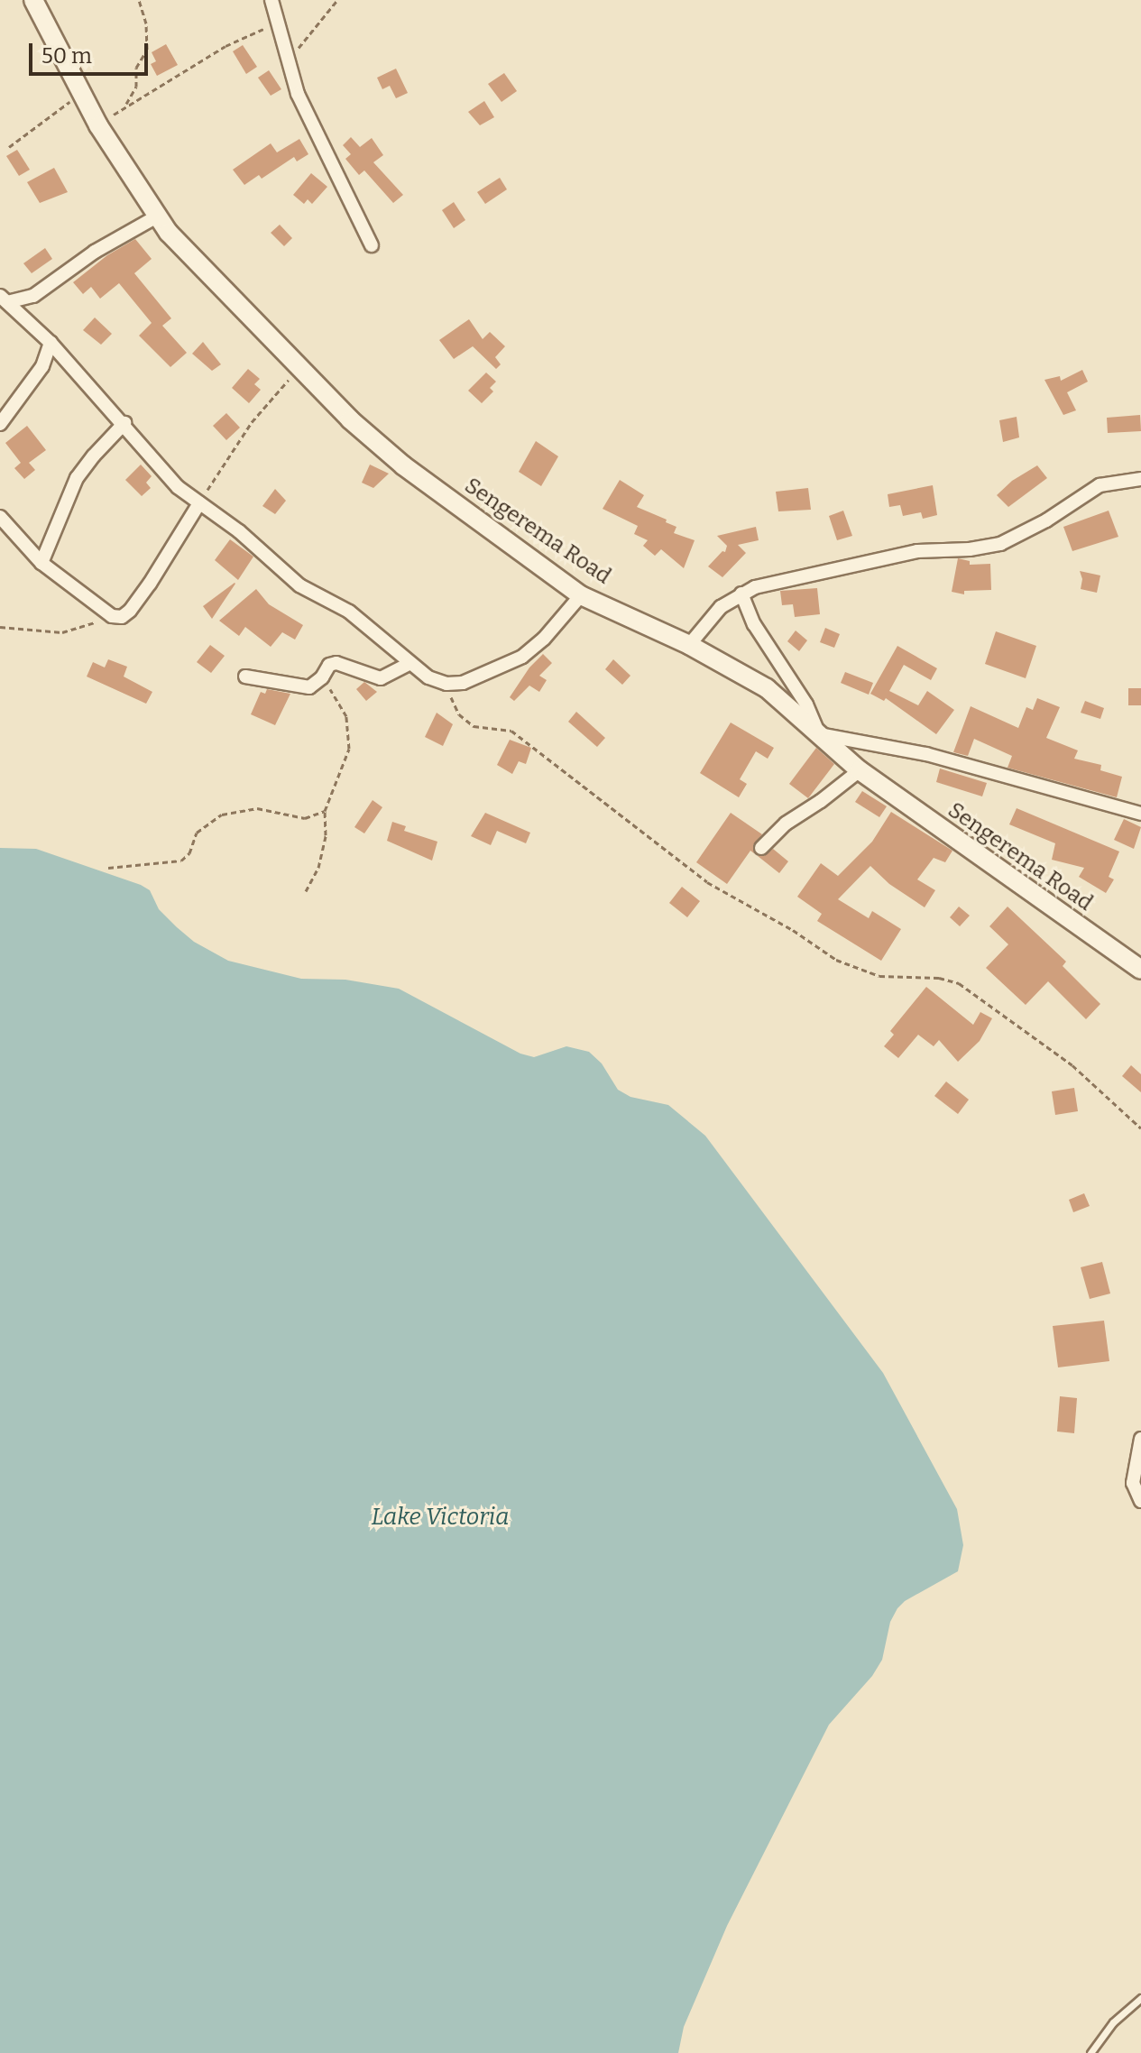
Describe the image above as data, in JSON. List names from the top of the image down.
{
  "streets": {
    "main road": ["Sengerema Road"]
  },
  "water": ["Lake Victoria"],
  "scale_bar": "50 m"
}
